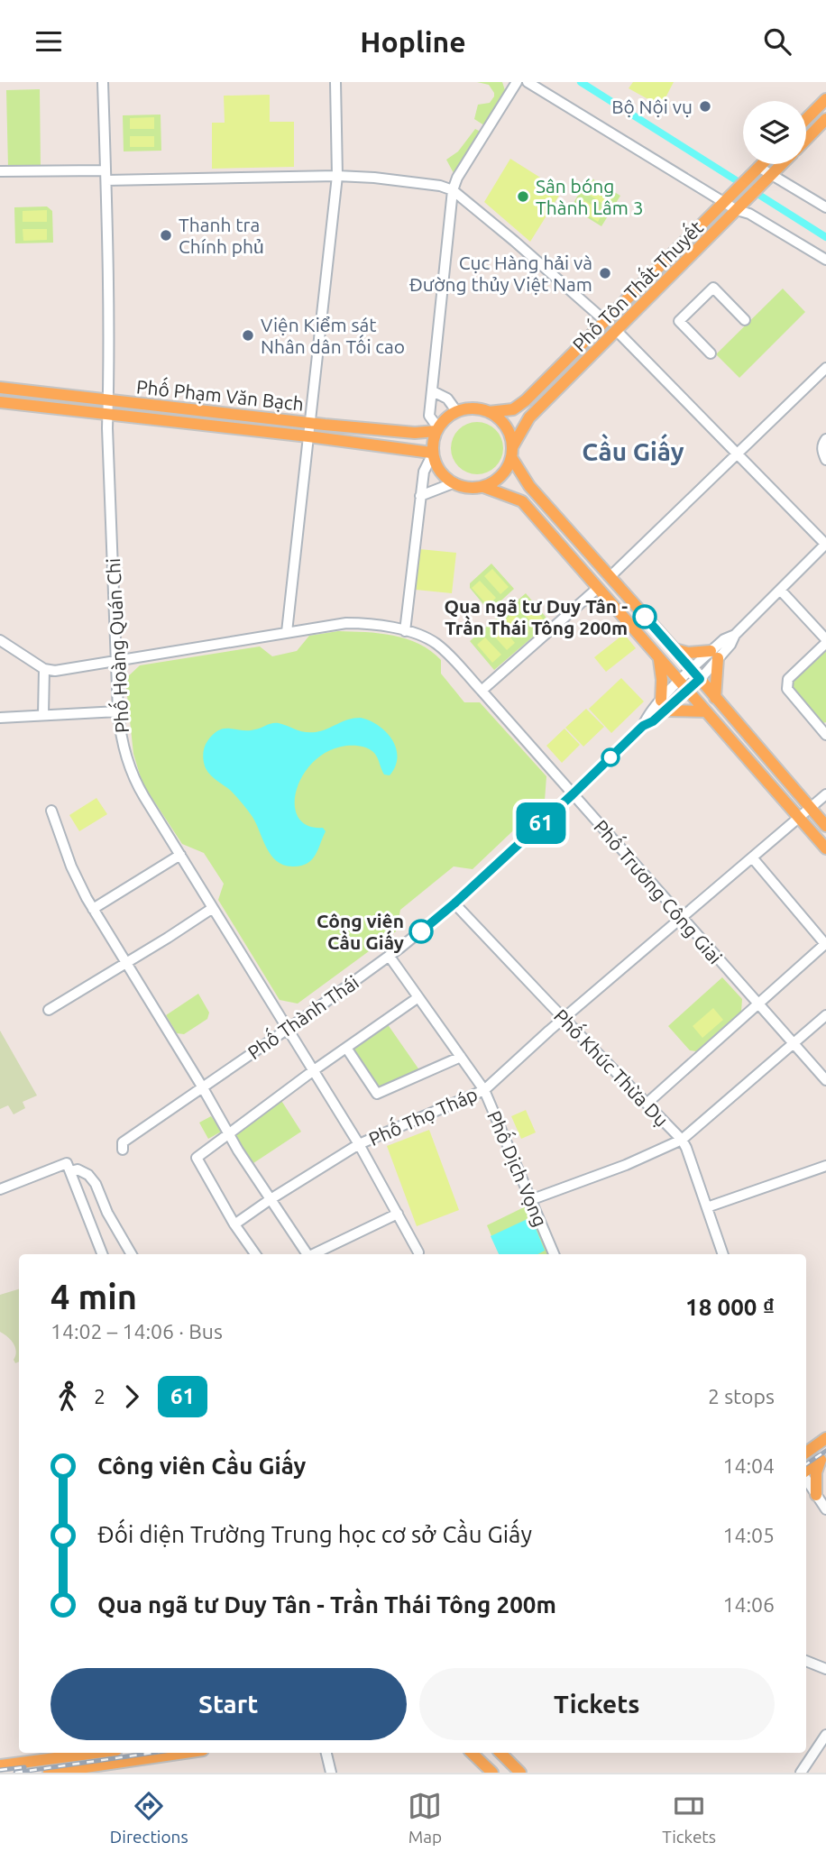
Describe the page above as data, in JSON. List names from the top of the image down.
{
  "streets": {
    "main road": ["Phố Tôn Thất Thuyết", "Phố Phạm Văn Bạch"],
    "street": [
      "Phố Hoàng Quán Chi",
      "Phố Trương Công Giai",
      "Phố Thành Thái",
      "Phố Khúc Thừa Dụ",
      "Phố Thọ Tháp",
      "Phố Dịch Vọng"
    ]
  },
  "crossings": [
    ["Phố Tôn Thất Thuyết", "Phố Phạm Văn Bạch"],
    ["Phố Phạm Văn Bạch", "Phố Hoàng Quán Chi"],
    ["Phố Hoàng Quán Chi", "Phố Trương Công Giai"],
    ["Phố Hoàng Quán Chi", "Phố Thành Thái"],
    ["Phố Hoàng Quán Chi", "Phố Thọ Tháp"],
    ["Phố Trương Công Giai", "Phố Thành Thái"],
    ["Phố Trương Công Giai", "Phố Thọ Tháp"],
    ["Phố Thành Thái", "Phố Khúc Thừa Dụ"],
    ["Phố Thành Thái", "Phố Dịch Vọng"],
    ["Phố Khúc Thừa Dụ", "Phố Thọ Tháp"],
    ["Phố Thọ Tháp", "Phố Dịch Vọng"]
  ],
  "districts": ["Cầu Giấy"],
  "places": [
    "Bộ Nội vụ",
    "Sân bóng Thành Lâm 3",
    "Thanh tra Chính phủ",
    "Cục Hàng hải và Đường thủy Việt Nam",
    "Viện Kiểm sát Nhân dân Tối cao",
    "Qua ngã tư Duy Tân - Trần Thái Tông 200m",
    "Công viên Cầu Giấy"
  ],
  "lines": ["bus line 61"],
  "page": {
    "header": "Hopline",
    "on_map": "61",
    "heading": ["4 min", "14:02 – 14:06 · Bus", "18 000 ₫"],
    "legs": ["2", "61", "2 stops"],
    "list": [
      {
        "name": "Công viên Cầu Giấy",
        "value": "14:04"
      },
      {
        "name": "Đối diện Trường Trung học cơ sở Cầu Giấy",
        "value": "14:05"
      },
      {
        "name": "Qua ngã tư Duy Tân - Trần Thái Tông 200m",
        "value": "14:06"
      }
    ],
    "buttons": ["Start", "Tickets"],
    "tabs": ["Directions", "Map", "Tickets"]
  }
}
